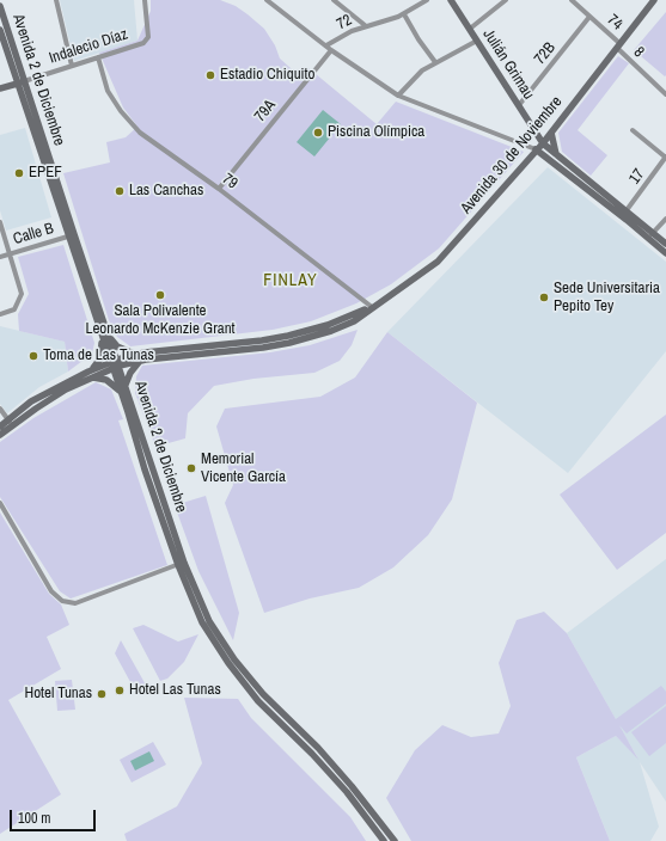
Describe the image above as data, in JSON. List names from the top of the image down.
{
  "streets": {
    "main road": [
      "Indalecio Díaz",
      "Julián Grimau",
      "Avenida 2 de Diciembre",
      "Avenida 30 de Noviembre"
    ],
    "street": [
      "72",
      "74",
      "8",
      "72B",
      "79A",
      "17",
      "79",
      "Calle B"
    ]
  },
  "crossings": [
    ["74", "8"],
    ["74", "72B"],
    ["74", "Avenida 30 de Noviembre"],
    ["Indalecio Díaz", "Avenida 2 de Diciembre"],
    ["Indalecio Díaz", "79"],
    ["8", "Avenida 30 de Noviembre"],
    ["72B", "Julián Grimau"],
    ["Julián Grimau", "Avenida 30 de Noviembre"],
    ["Julián Grimau", "17"],
    ["Avenida 2 de Diciembre", "Avenida 30 de Noviembre"],
    ["Avenida 2 de Diciembre", "Calle B"],
    ["79A", "79"],
    ["Avenida 30 de Noviembre", "79"]
  ],
  "districts": ["FINLAY"],
  "places": [
    "Estadio Chiquito",
    "Piscina Olímpica",
    "EPEF",
    "Las Canchas",
    "Sala Polivalente Leonardo McKenzie Grant",
    "Sede Universitaria Pepito Tey",
    "Toma de Las Tunas",
    "Memorial Vicente García",
    "Hotel Las Tunas",
    "Hotel Tunas"
  ],
  "scale_bar": "100 m"
}
